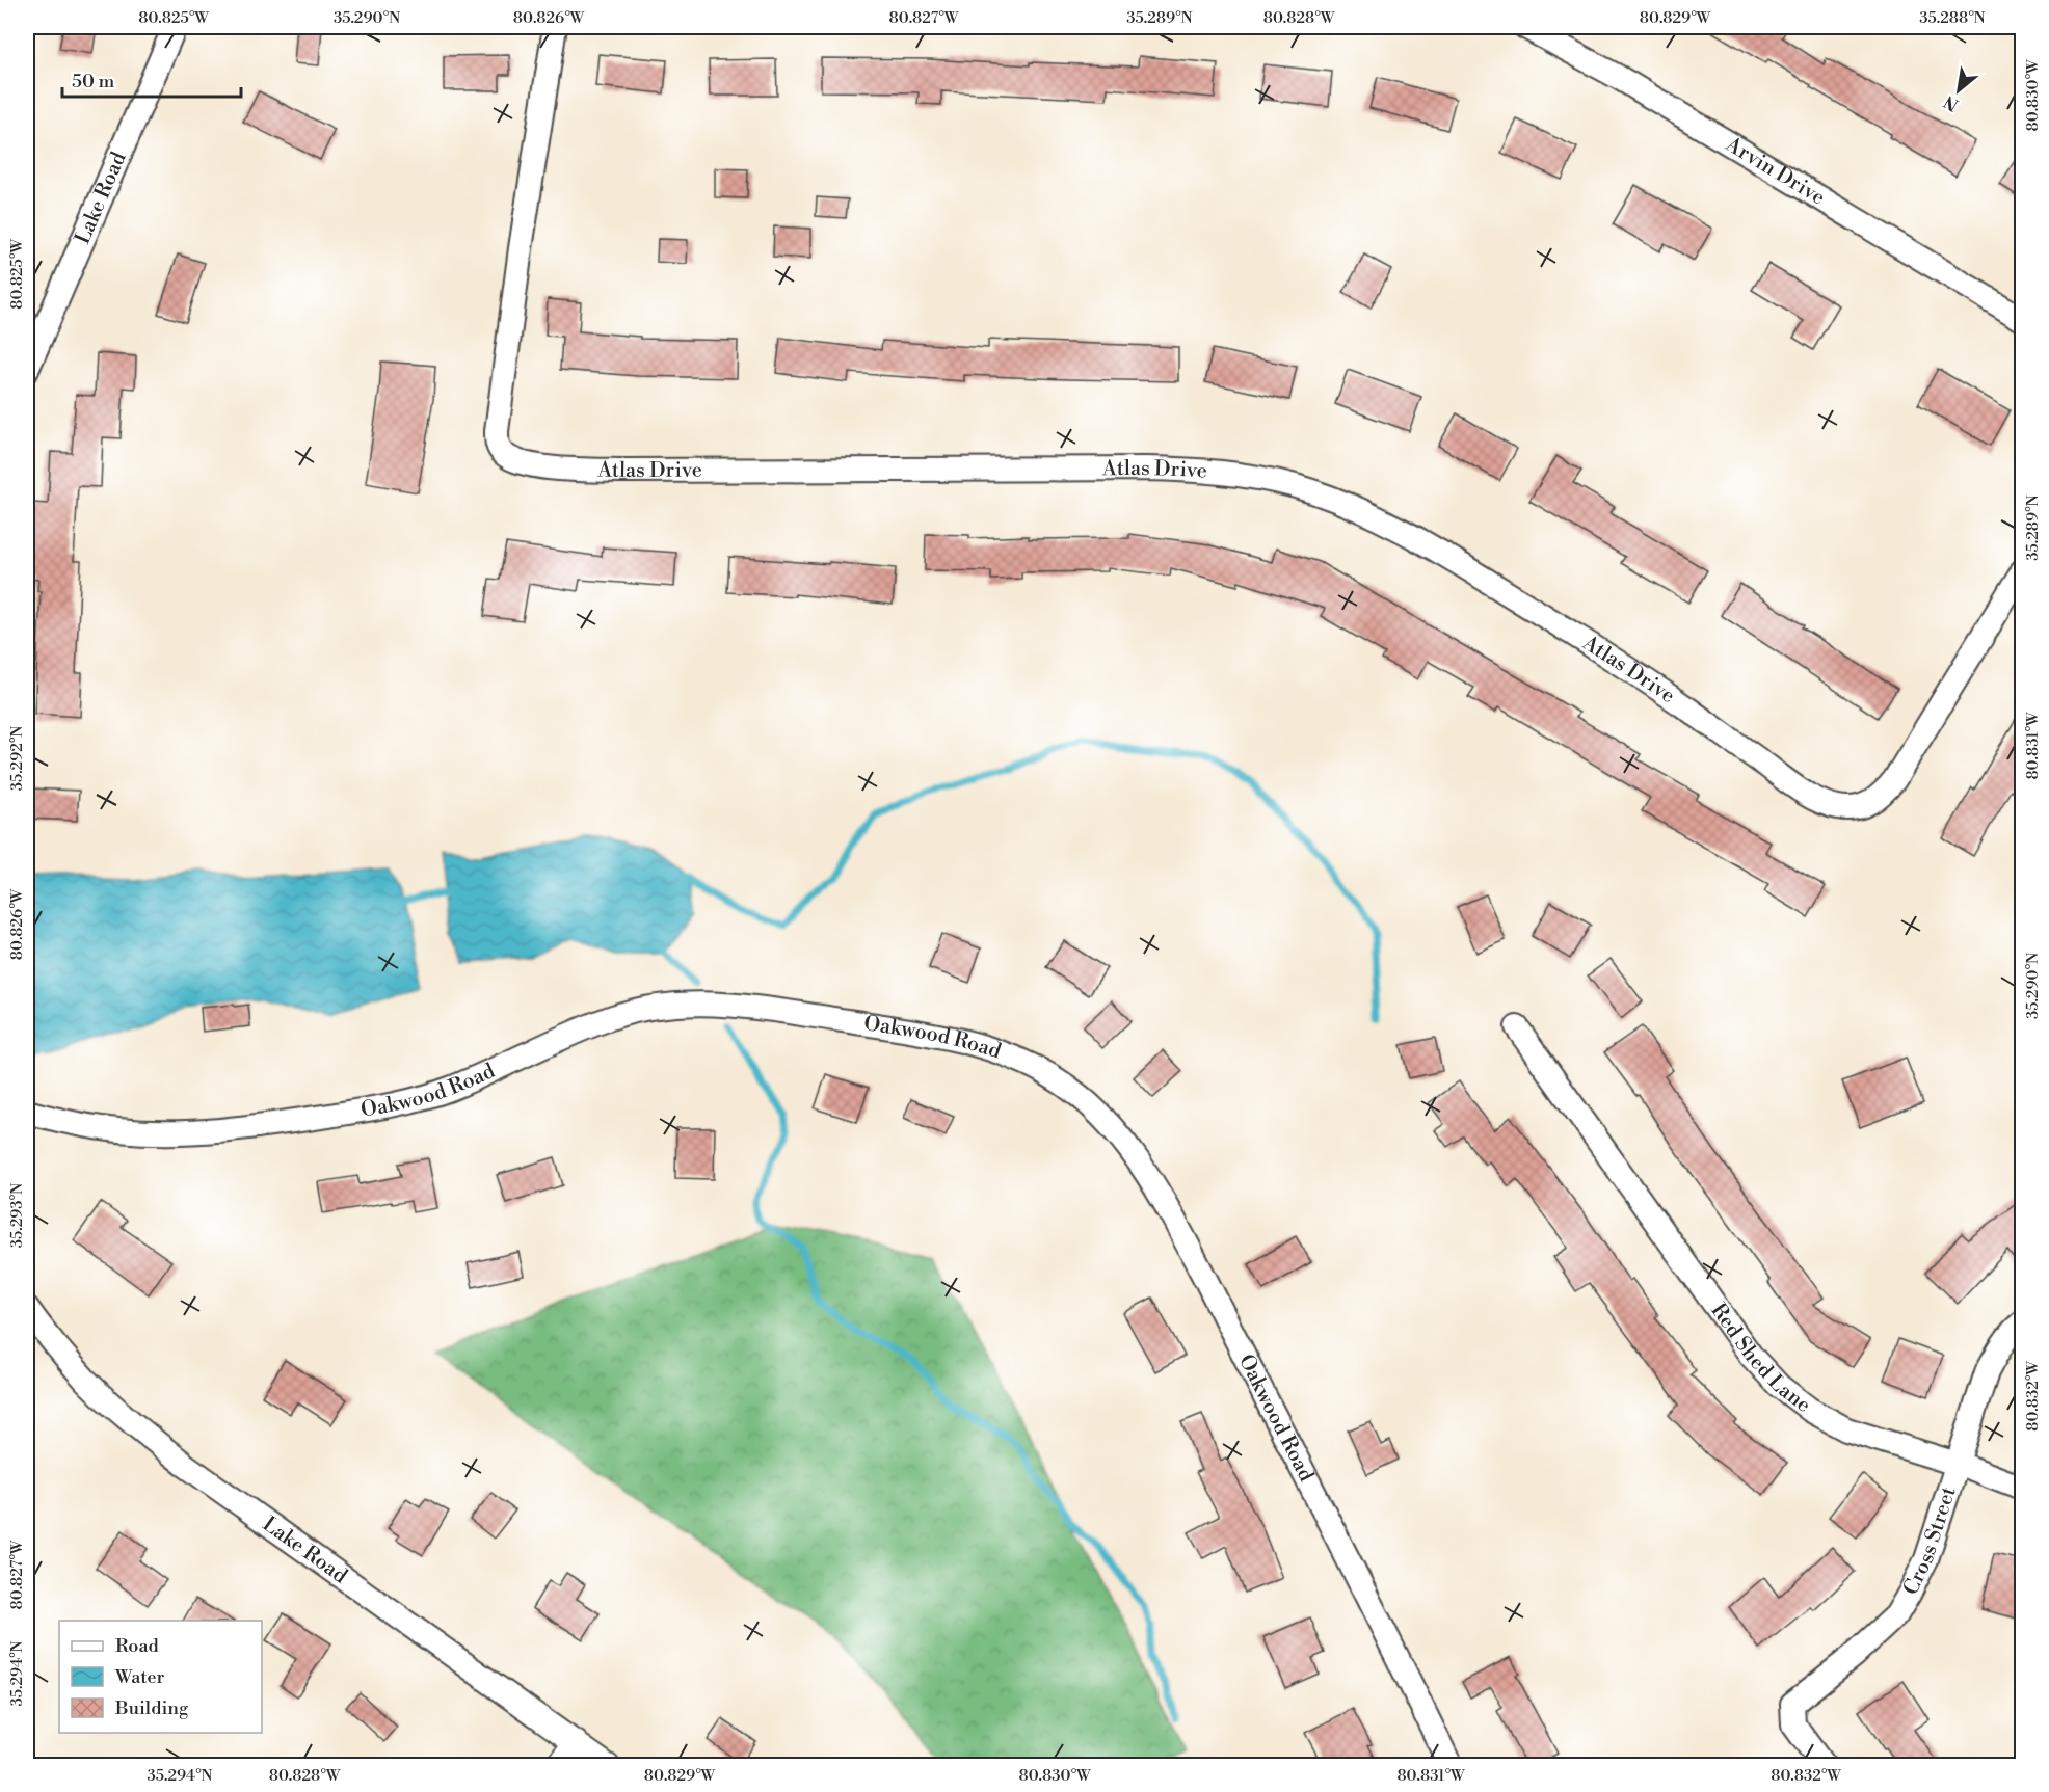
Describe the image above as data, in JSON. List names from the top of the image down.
{
  "streets": {
    "street": [
      "Arvin Drive",
      "Lake Road",
      "Atlas Drive",
      "Oakwood Road",
      "Red Shed Lane",
      "Cross Street"
    ]
  },
  "crossings": [
    ["Red Shed Lane", "Cross Street"]
  ],
  "legend": ["Road", "Water", "Building"],
  "scale_bar": "50 m",
  "north": "bottom left",
  "coordinates": [
    "80.825°W",
    "35.290°N",
    "80.826°W",
    "80.827°W",
    "35.289°N",
    "80.828°W",
    "80.829°W",
    "35.288°N",
    "80.830°W",
    "80.831°W",
    "35.292°N",
    "35.293°N",
    "80.832°W",
    "35.294°N"
  ]
}
